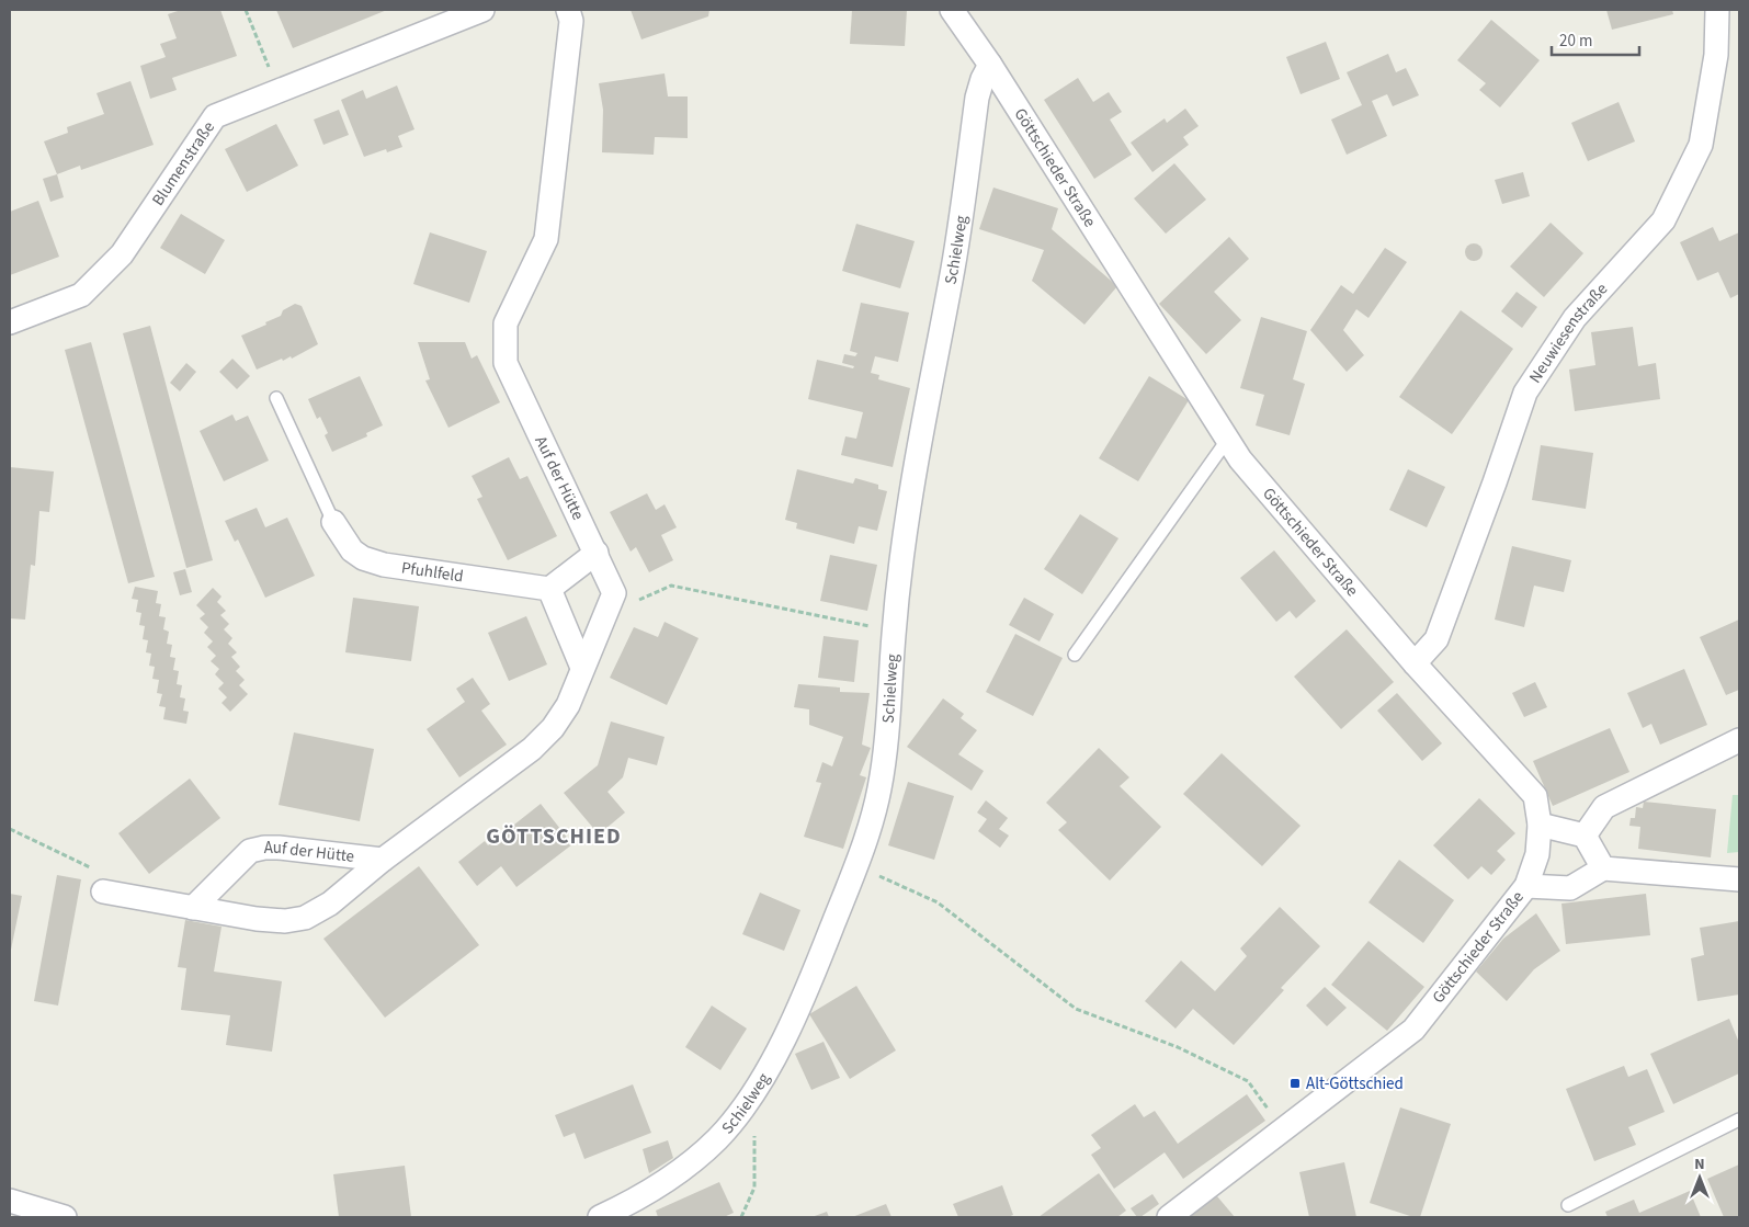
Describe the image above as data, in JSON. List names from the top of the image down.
{
  "streets": {
    "street": [
      "Blumenstraße",
      "Göttschieder Straße",
      "Schielweg",
      "Neuwiesenstraße",
      "Auf der Hütte",
      "Pfuhlfeld"
    ]
  },
  "crossings": [
    ["Göttschieder Straße", "Schielweg"],
    ["Göttschieder Straße", "Neuwiesenstraße"]
  ],
  "districts": ["GÖTTSCHIED"],
  "places": {
    "transit": ["Alt-Göttschied"]
  },
  "scale_bar": "20 m",
  "north": "top"
}
